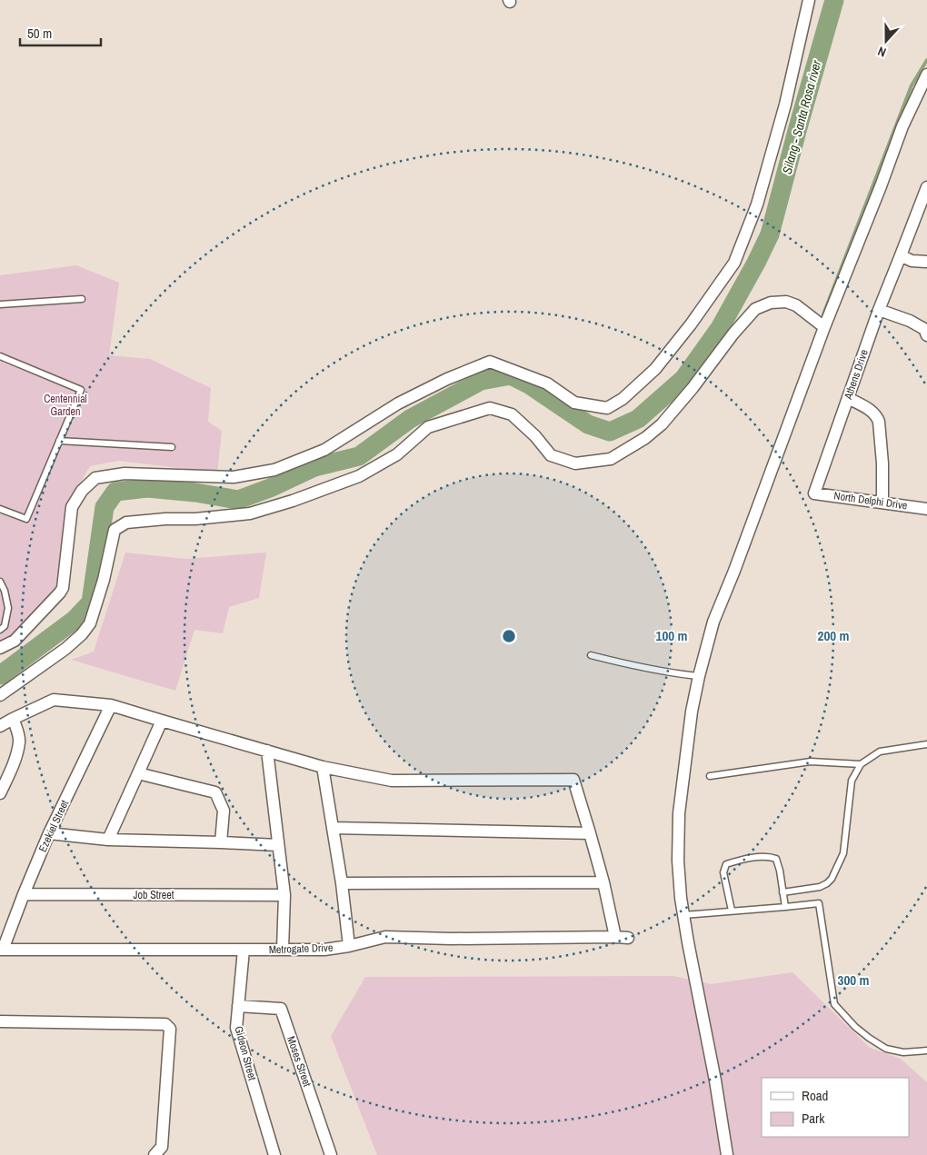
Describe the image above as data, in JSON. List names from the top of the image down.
{
  "streets": {
    "street": [
      "Athens Drive",
      "North Delphi Drive",
      "Ezekiel Street",
      "Job Street",
      "Metrogate Drive",
      "Gideon Street",
      "Moses Street"
    ]
  },
  "crossings": [
    ["Athens Drive", "North Delphi Drive"],
    ["Ezekiel Street", "Job Street"],
    ["Ezekiel Street", "Metrogate Drive"],
    ["Metrogate Drive", "Gideon Street"],
    ["Gideon Street", "Moses Street"]
  ],
  "water": ["Silang - Santa Rosa river"],
  "parks": ["Centennial Garden"],
  "legend": ["Road", "Park"],
  "scale_bar": "50 m",
  "north": "bottom",
  "rings": ["100 m", "200 m", "300 m"]
}
